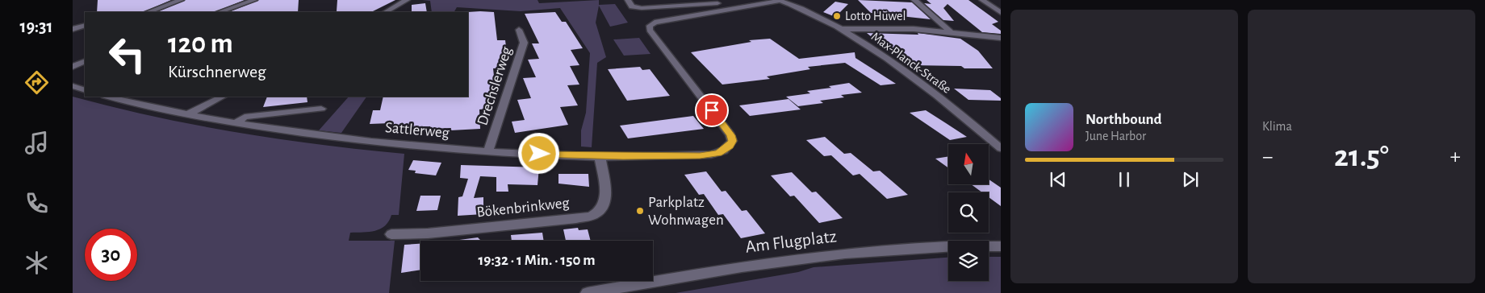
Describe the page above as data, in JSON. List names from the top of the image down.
{
  "streets": {
    "street": [
      "Max-Planck-Straße",
      "Drechslerweg",
      "Sattlerweg",
      "Bökenbrinkweg",
      "Am Flugplatz"
    ]
  },
  "crossings": [
    ["Max-Planck-Straße", "Sattlerweg"],
    ["Drechslerweg", "Sattlerweg"],
    ["Sattlerweg", "Bökenbrinkweg"]
  ],
  "places": ["Lotto Hüwel", "Parkplatz Wohnwagen"],
  "north": "top",
  "page": {
    "tabs": "19:31",
    "tile": "Klima",
    "turn": ["120 m", "Kürschnerweg"],
    "song": ["Northbound", "June Harbor"],
    "heat": ["−", "21.5°", "+"],
    "limit": "30",
    "trip": "19:32 · 1 Min. · 150 m"
  }
}
